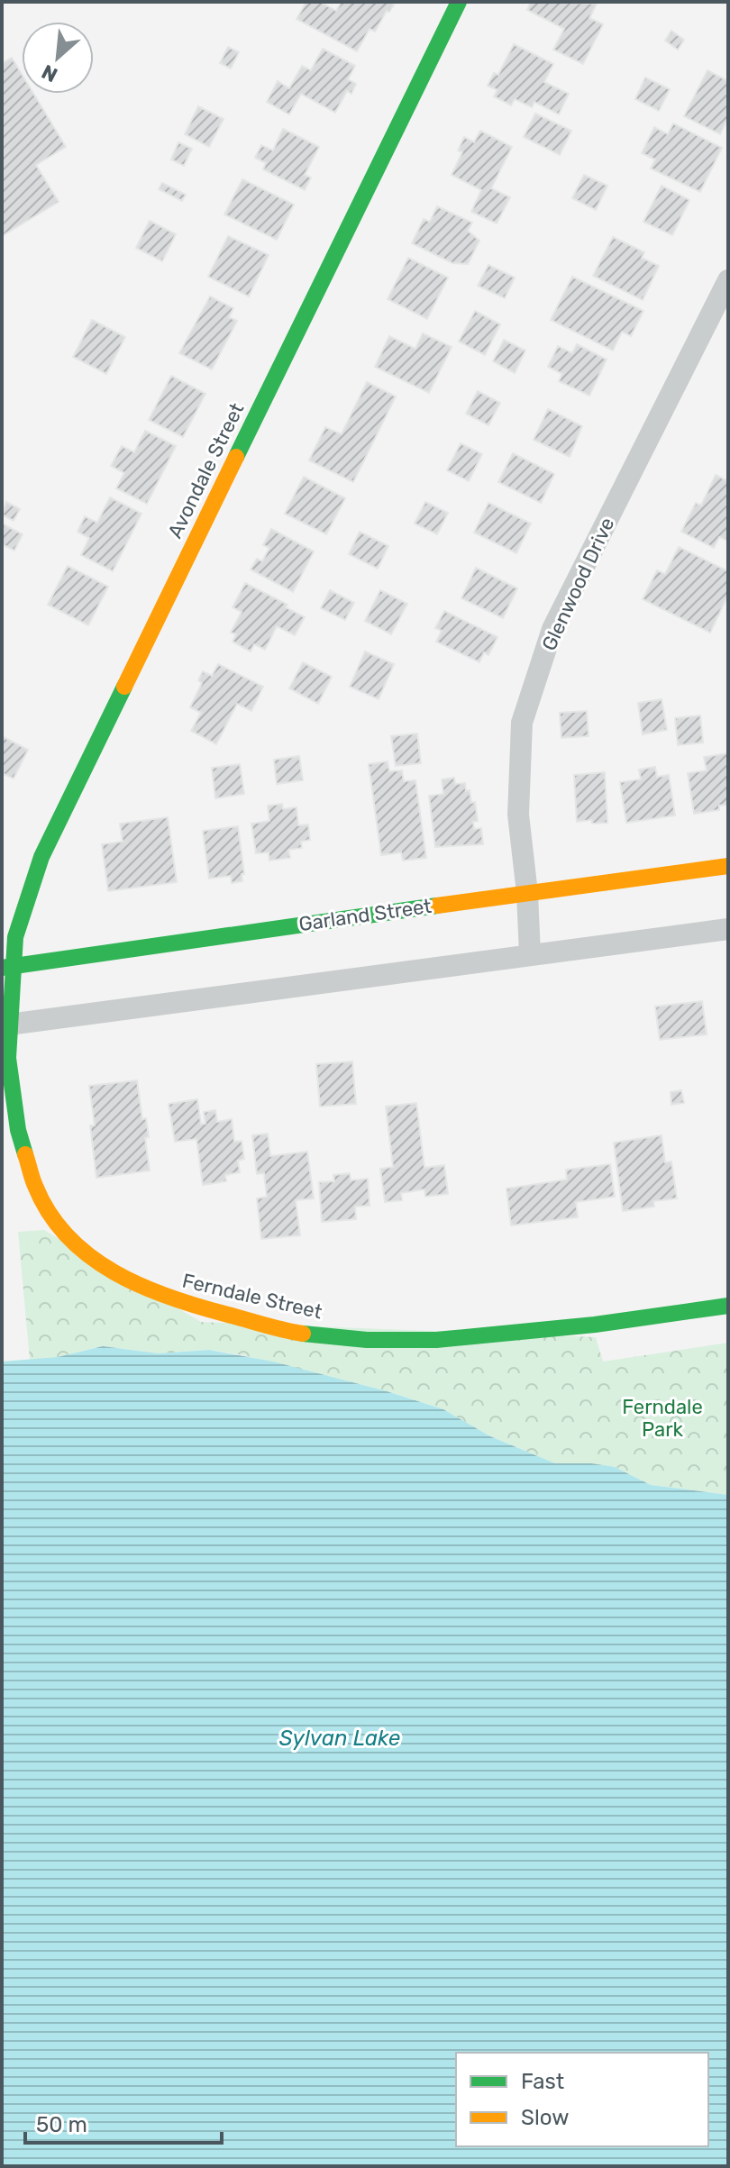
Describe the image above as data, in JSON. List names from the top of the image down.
{
  "streets": {
    "street": [
      "Avondale Street",
      "Glenwood Drive",
      "Garland Street",
      "Ferndale Street"
    ]
  },
  "crossings": [
    ["Avondale Street", "Garland Street"],
    ["Avondale Street", "Ferndale Street"],
    ["Glenwood Drive", "Garland Street"],
    ["Garland Street", "Ferndale Street"]
  ],
  "water": ["Sylvan Lake"],
  "parks": ["Ferndale Park"],
  "legend": ["Fast", "Slow"],
  "scale_bar": "50 m",
  "north": "bottom left"
}
